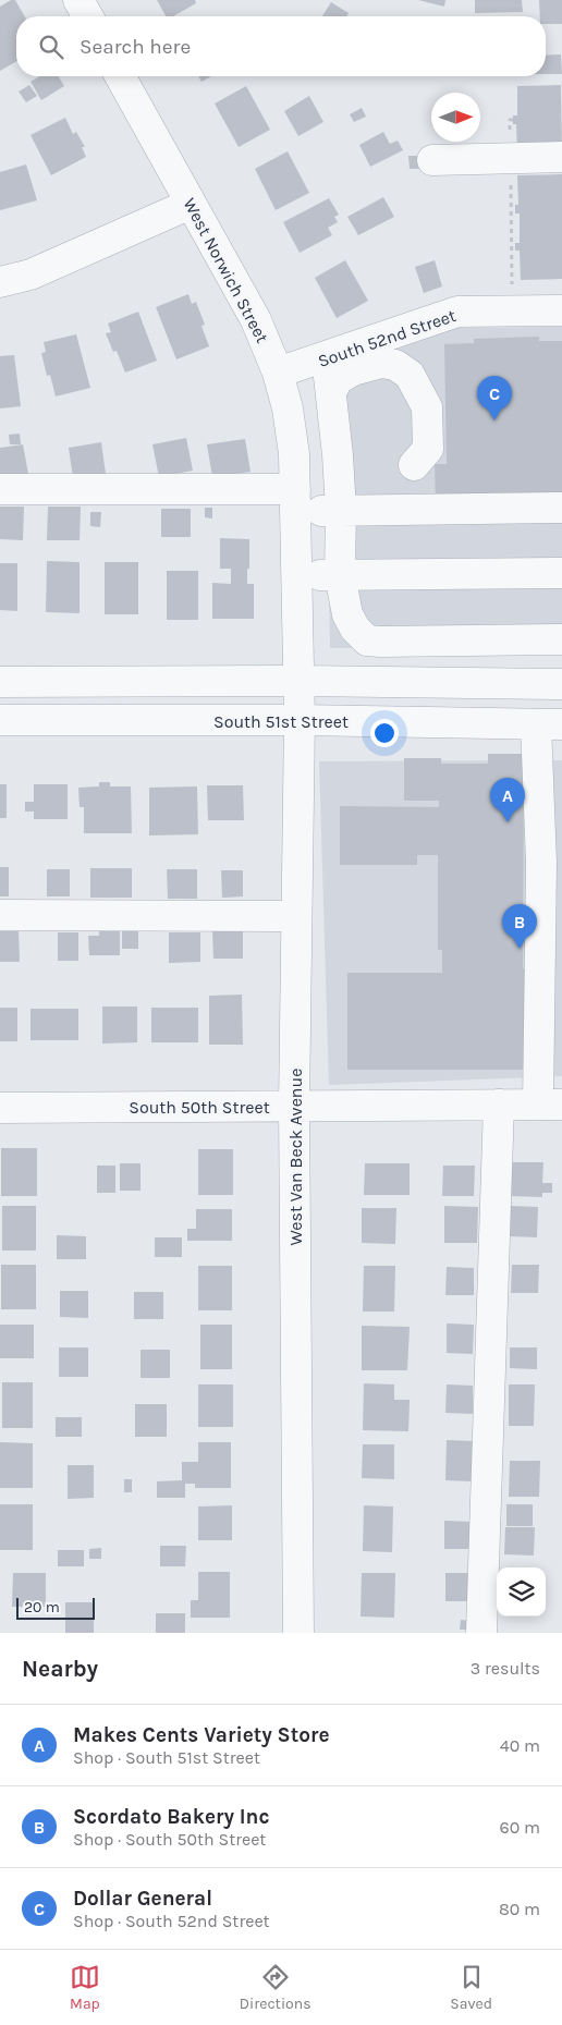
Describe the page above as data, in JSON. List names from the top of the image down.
{
  "streets": {
    "street": [
      "West Norwich Street",
      "South 52nd Street",
      "South 51st Street",
      "South 50th Street",
      "West Van Beck Avenue"
    ]
  },
  "crossings": [
    ["West Norwich Street", "South 52nd Street"],
    ["West Norwich Street", "West Van Beck Avenue"],
    ["South 51st Street", "West Van Beck Avenue"],
    ["South 50th Street", "West Van Beck Avenue"]
  ],
  "scale_bar": "20 m",
  "north": "right",
  "page": {
    "search": "Search here",
    "pins": ["C", "A", "B"],
    "scale": "20 m",
    "heading": ["Nearby", "3 results"],
    "list": [
      {
        "mark": "A",
        "name": "Makes Cents Variety Store",
        "note": "Shop · South 51st Street",
        "value": "40 m"
      },
      {
        "mark": "B",
        "name": "Scordato Bakery Inc",
        "note": "Shop · South 50th Street",
        "value": "60 m"
      },
      {
        "mark": "C",
        "name": "Dollar General",
        "note": "Shop · South 52nd Street",
        "value": "80 m"
      }
    ],
    "nav": ["Map", "Directions", "Saved"]
  }
}
